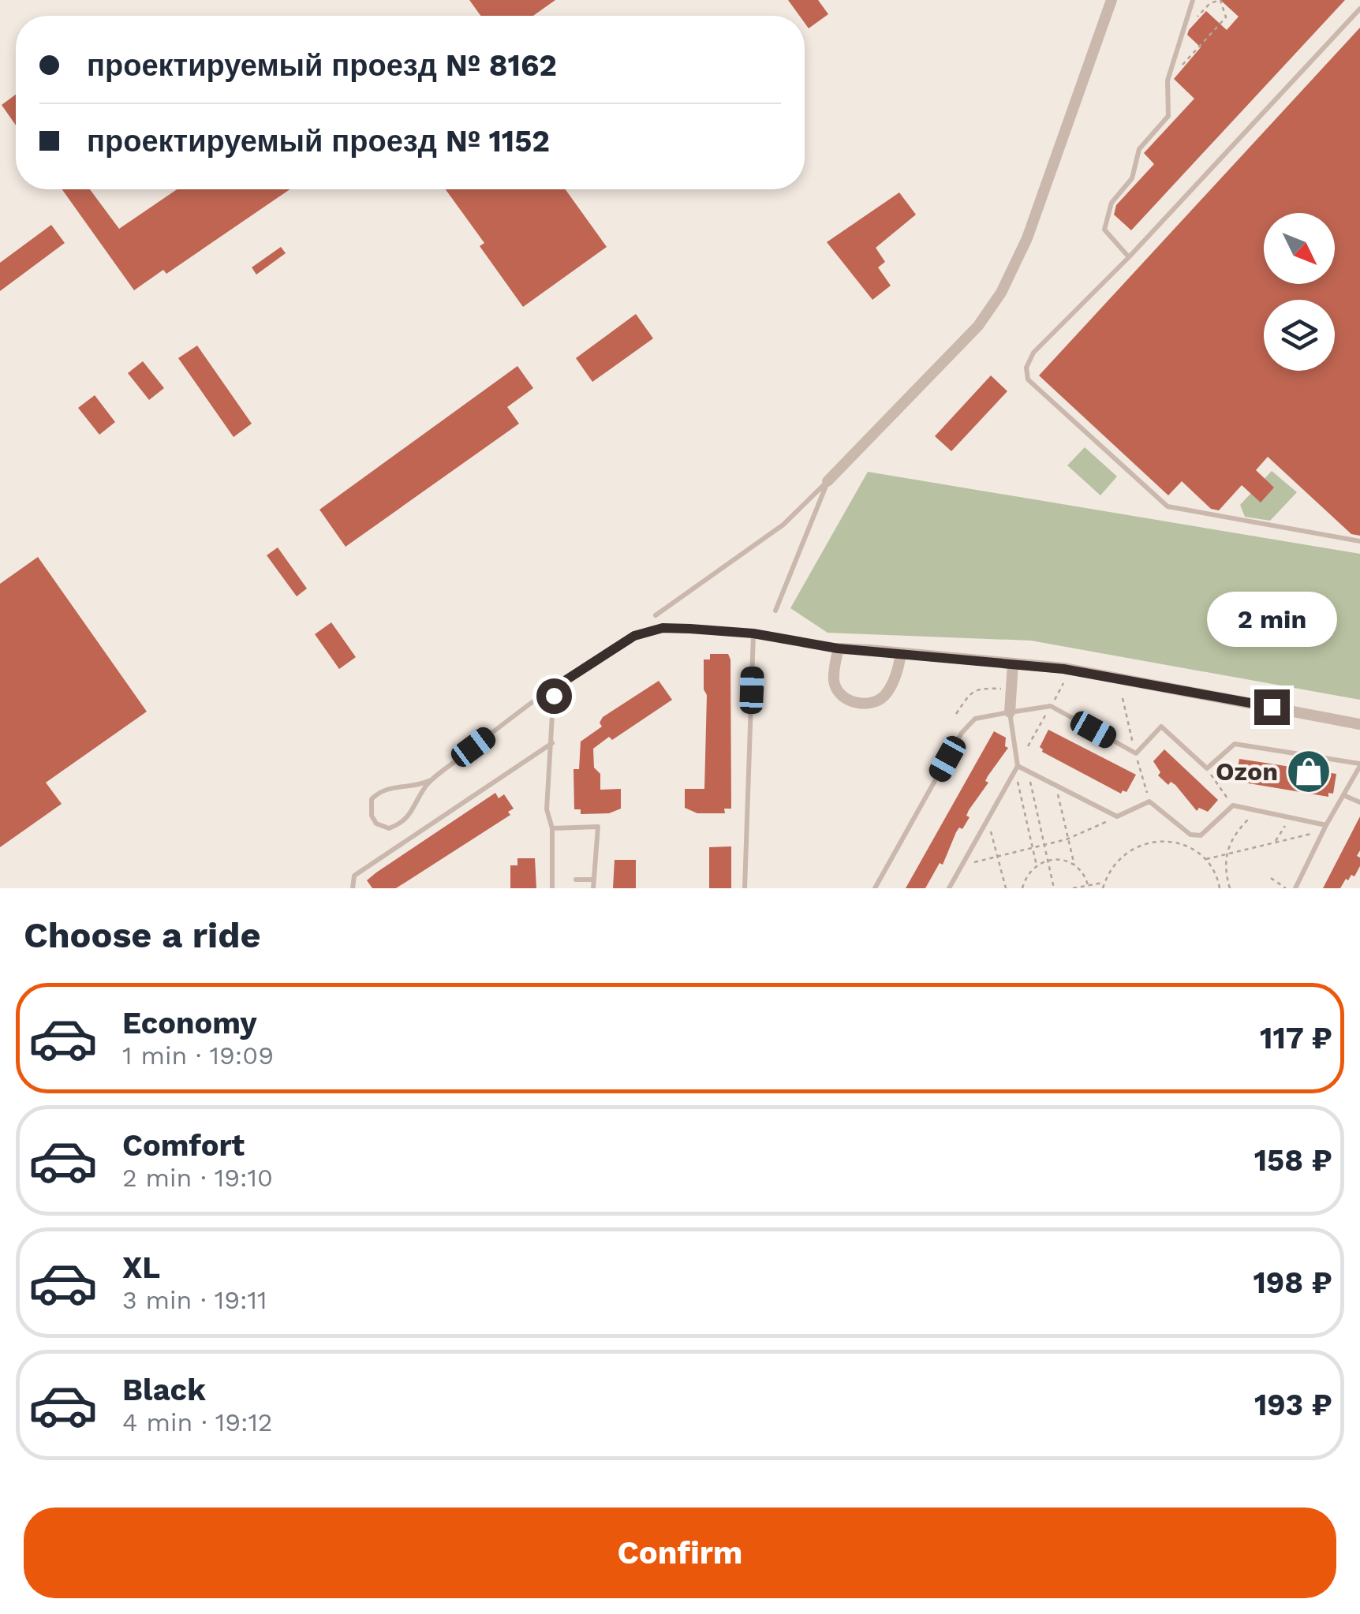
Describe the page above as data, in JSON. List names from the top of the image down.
{
  "places": {
    "shop": ["Ozon"]
  },
  "north": "bottom right",
  "page": {
    "banner": ["проектируемый проезд № 8162", "проектируемый проезд № 1152"],
    "bubble": "2 min",
    "heading": "Choose a ride",
    "list": [
      {
        "name": "Economy",
        "note": "1 min · 19:09",
        "value": "117 ₽"
      },
      {
        "name": "Comfort",
        "note": "2 min · 19:10",
        "value": "158 ₽"
      },
      {
        "name": "XL",
        "note": "3 min · 19:11",
        "value": "198 ₽"
      },
      {
        "name": "Black",
        "note": "4 min · 19:12",
        "value": "193 ₽"
      }
    ],
    "buttons": "Confirm"
  }
}
